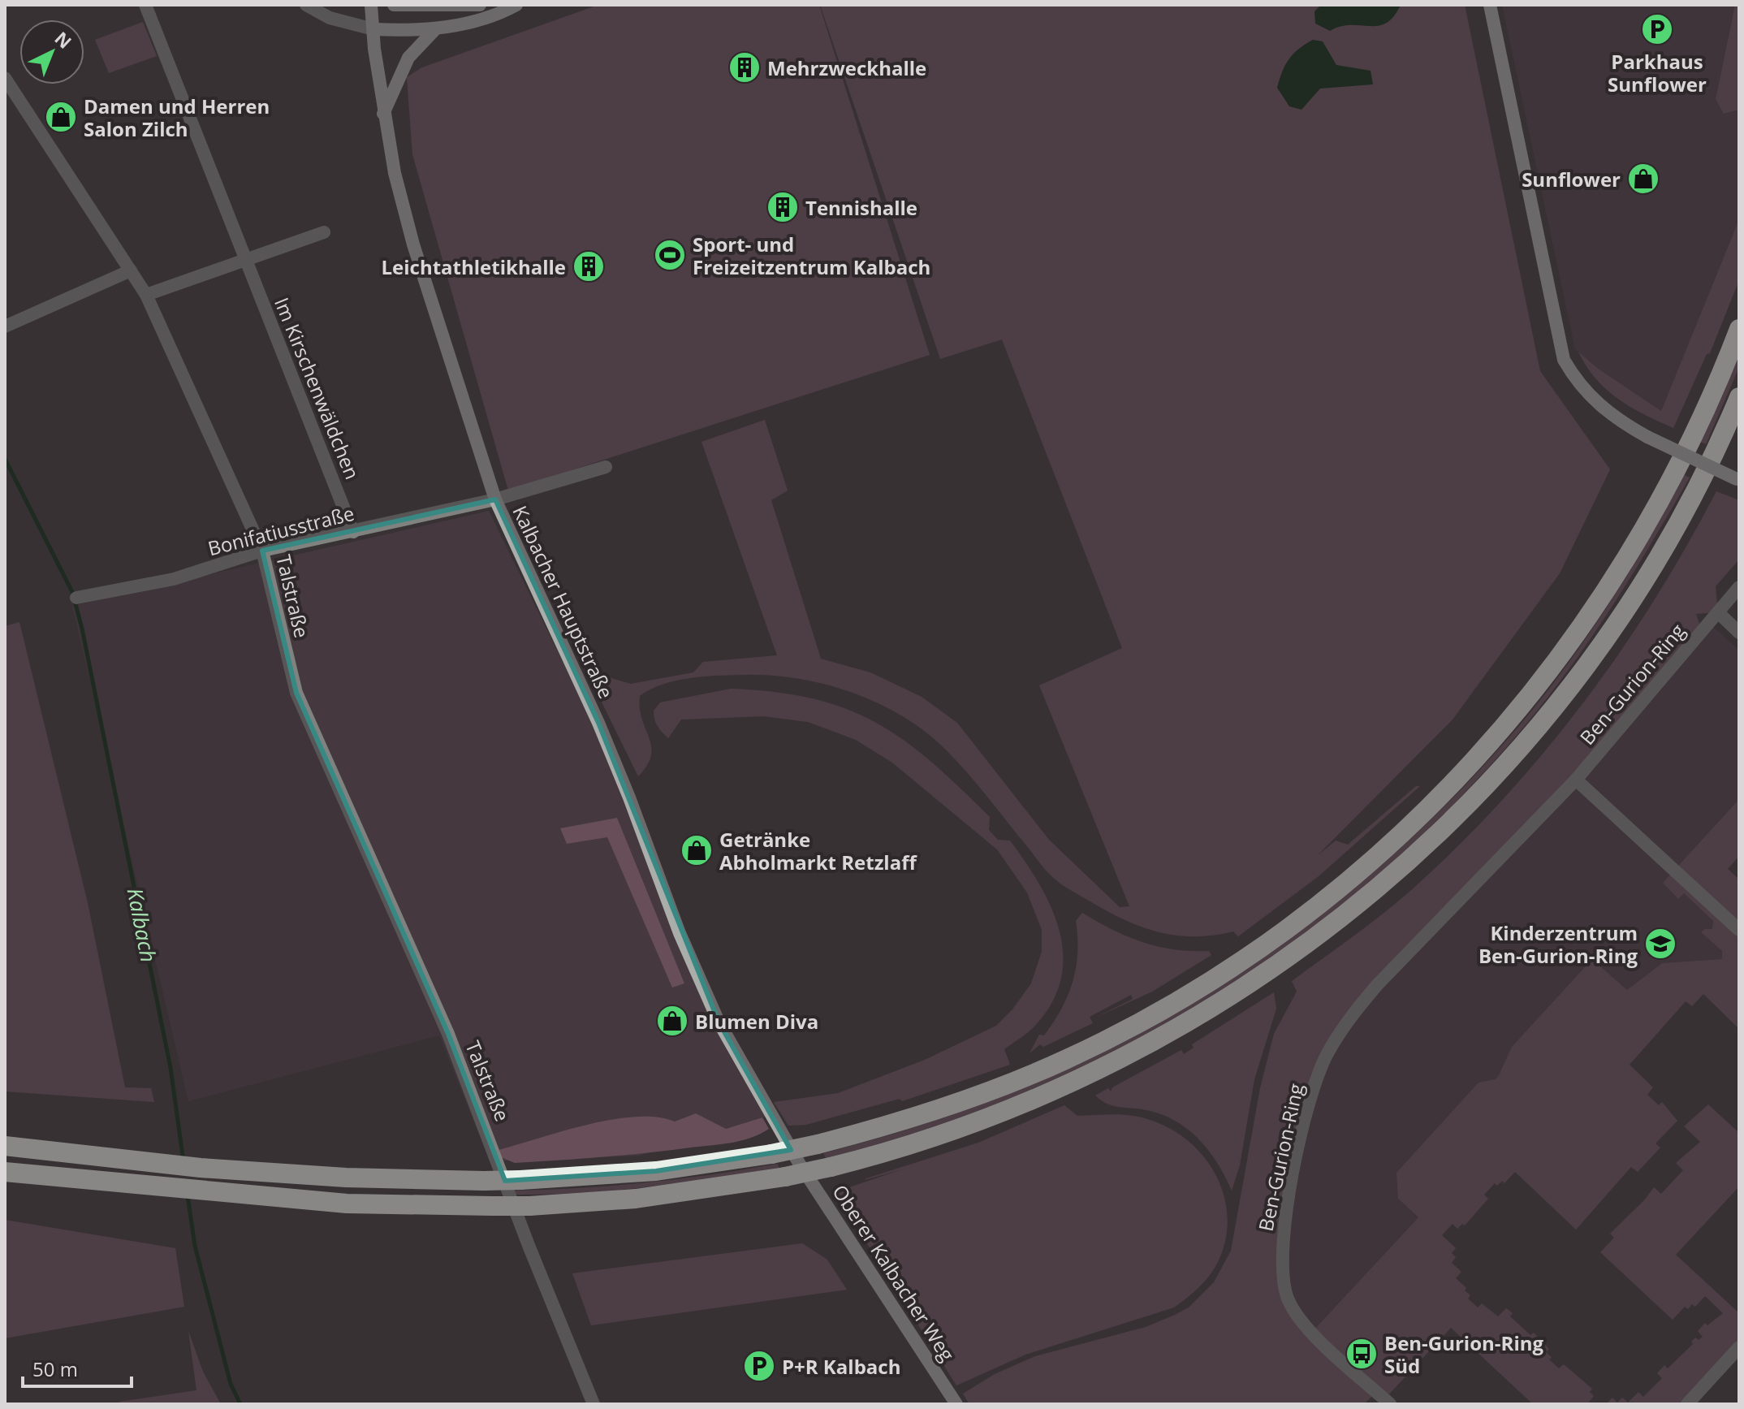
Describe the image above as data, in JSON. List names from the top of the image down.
{
  "streets": {
    "street": [
      "Im Kirschenwäldchen",
      "Bonifatiusstraße",
      "Talstraße",
      "Kalbacher Hauptstraße",
      "Ben-Gurion-Ring",
      "Oberer Kalbacher Weg"
    ]
  },
  "crossings": [
    ["Im Kirschenwäldchen", "Bonifatiusstraße"],
    ["Bonifatiusstraße", "Talstraße"],
    ["Bonifatiusstraße", "Kalbacher Hauptstraße"],
    ["Kalbacher Hauptstraße", "Oberer Kalbacher Weg"]
  ],
  "water": ["Kalbach"],
  "places": {
    "parking": ["Parkhaus Sunflower", "P+R Kalbach"],
    "building": ["Mehrzweckhalle", "Tennishalle", "Leichtathletikhalle"],
    "shop": [
      "Damen und Herren Salon Zilch",
      "Sunflower",
      "Getränke Abholmarkt Retzlaff",
      "Blumen Diva"
    ],
    "sports": ["Sport- und Freizeitzentrum Kalbach"],
    "school or university": ["Kinderzentrum Ben-Gurion-Ring"],
    "bus stop": ["Ben-Gurion-Ring Süd"]
  },
  "scale_bar": "50 m",
  "north": "top right"
}
